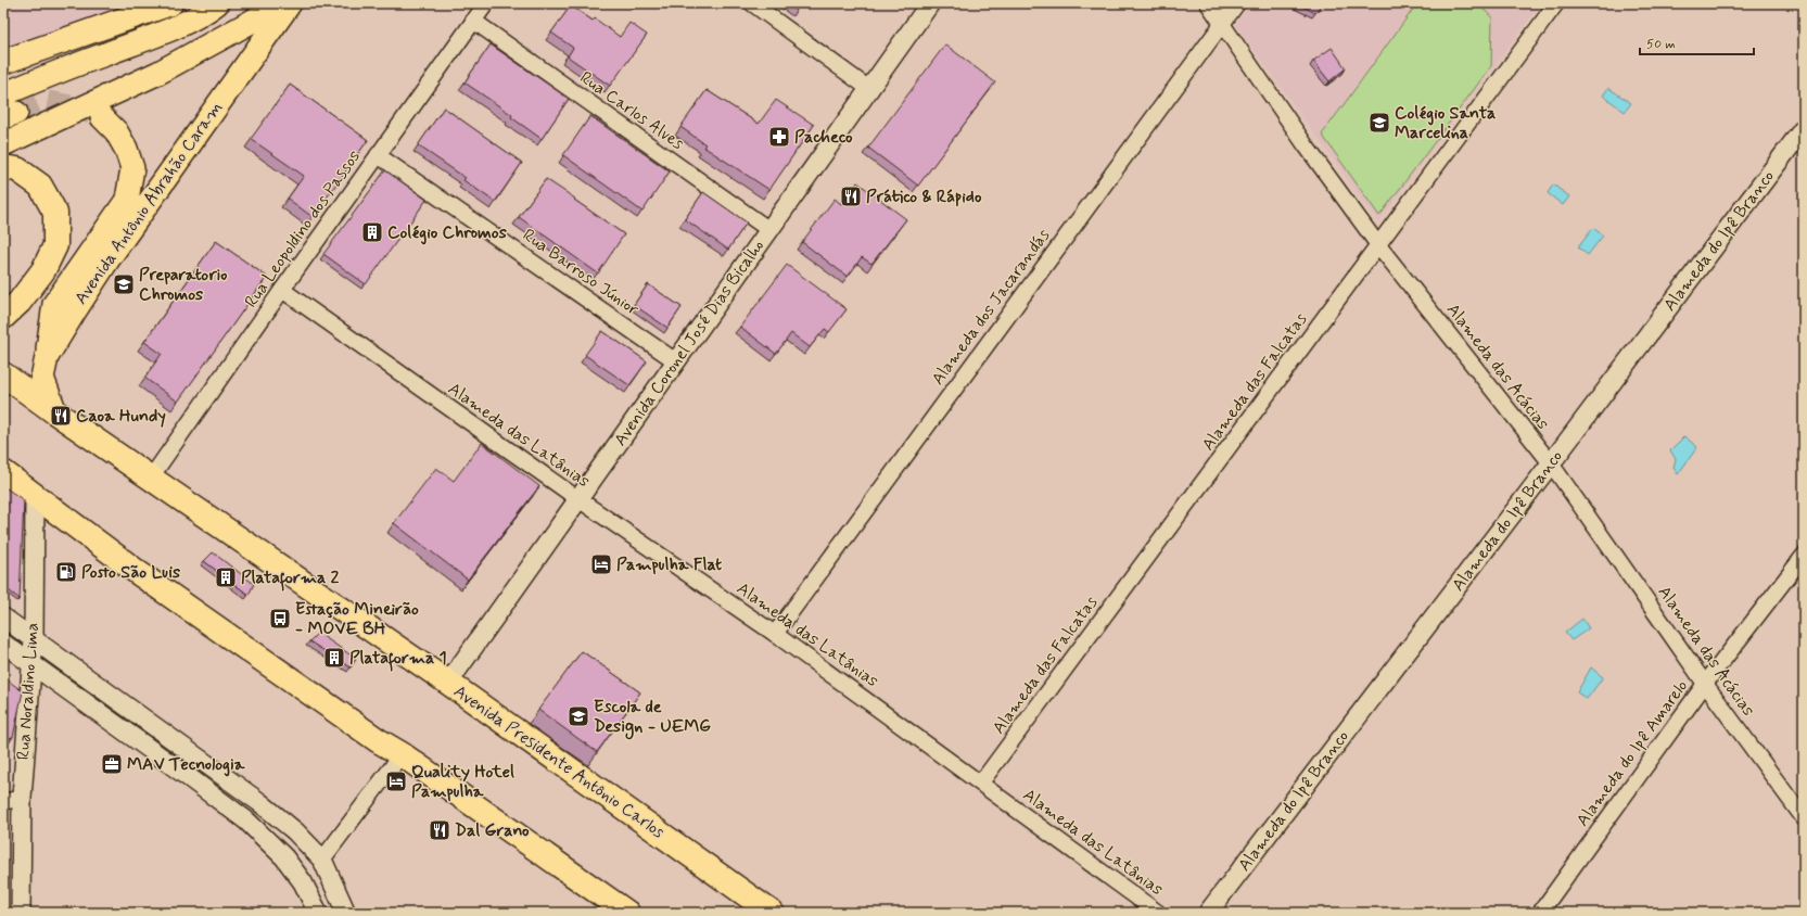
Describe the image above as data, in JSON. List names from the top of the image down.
{
  "streets": {
    "highway": ["Avenida Presidente Antônio Carlos"],
    "main road": ["Avenida Antônio Abrahão Caram"],
    "street": [
      "Rua Carlos Alves",
      "Rua Leopoldino dos Passos",
      "Alameda do Ipê Branco",
      "Rua Barroso Júnior",
      "Alameda dos Jacarandás",
      "Avenida Coronel José Dias Bicalho",
      "Alameda das Acácias",
      "Alameda das Falcatas",
      "Alameda das Latânias",
      "Rua Noraldino Lima",
      "Alameda do Ipê Amarelo"
    ]
  },
  "crossings": [
    ["Rua Carlos Alves", "Rua Leopoldino dos Passos"],
    ["Rua Carlos Alves", "Avenida Coronel José Dias Bicalho"],
    ["Avenida Antônio Abrahão Caram", "Avenida Presidente Antônio Carlos"],
    ["Rua Leopoldino dos Passos", "Rua Barroso Júnior"],
    ["Rua Leopoldino dos Passos", "Alameda das Latânias"],
    ["Rua Leopoldino dos Passos", "Avenida Presidente Antônio Carlos"],
    ["Alameda do Ipê Branco", "Alameda das Acácias"],
    ["Rua Barroso Júnior", "Avenida Coronel José Dias Bicalho"],
    ["Alameda dos Jacarandás", "Alameda das Acácias"],
    ["Alameda dos Jacarandás", "Alameda das Latânias"],
    ["Avenida Coronel José Dias Bicalho", "Alameda das Latânias"],
    ["Avenida Coronel José Dias Bicalho", "Avenida Presidente Antônio Carlos"],
    ["Alameda das Acácias", "Alameda das Falcatas"],
    ["Alameda das Acácias", "Alameda do Ipê Amarelo"],
    ["Alameda das Falcatas", "Alameda das Latânias"]
  ],
  "places": {
    "school or university": ["Colégio Santa Marcelina", "Preparatorio Chromos", "Escola de Design - UEMG"],
    "pharmacy": ["Pacheco"],
    "restaurant": ["Prático & Rápido", "Caoa Hundy", "Dal Grano"],
    "building": ["Colégio Chromos", "Plataforma 2", "Plataforma 1"],
    "hotel": ["Pampulha Flat", "Quality Hotel Pampulha"],
    "fuel station": ["Posto São Luis"],
    "bus stop": ["Estação Mineirão - MOVE BH"],
    "office": ["MAV Tecnologia"]
  },
  "scale_bar": "50 m"
}
